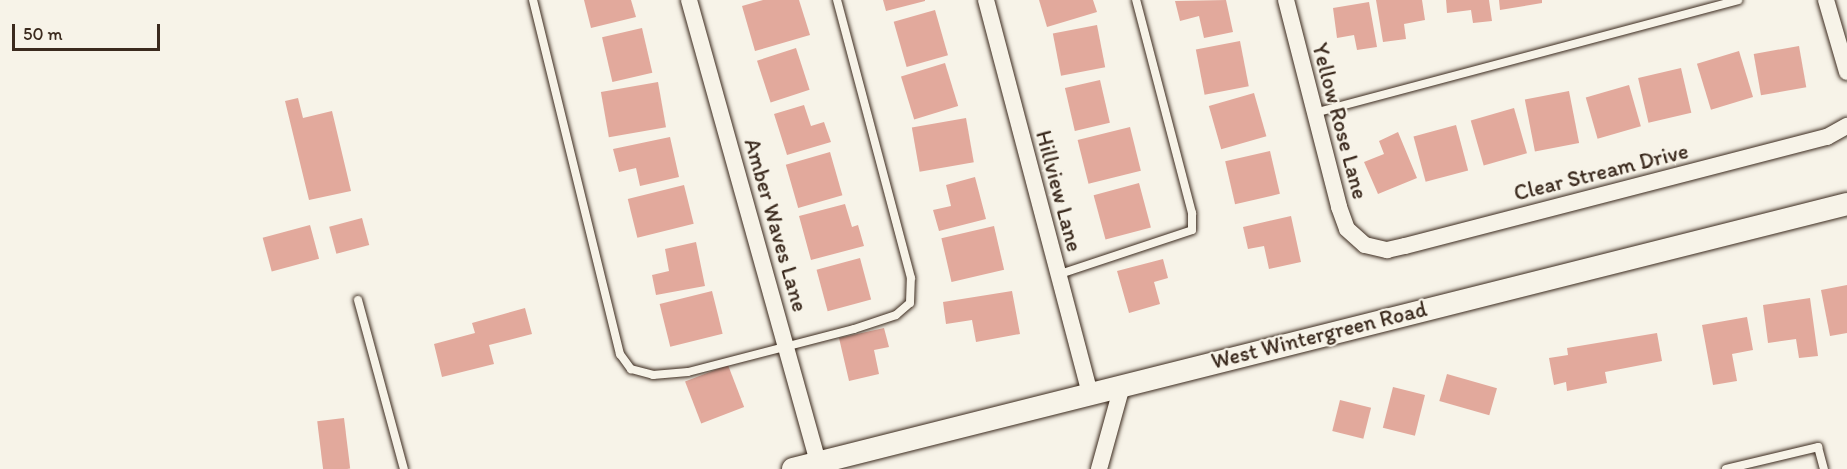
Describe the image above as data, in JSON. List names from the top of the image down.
{
  "streets": {
    "main road": ["West Wintergreen Road"],
    "street": [
      "Yellow Rose Lane",
      "Clear Stream Drive",
      "Hillview Lane",
      "Amber Waves Lane"
    ]
  },
  "crossings": [
    ["Yellow Rose Lane", "Clear Stream Drive"],
    ["Hillview Lane", "West Wintergreen Road"],
    ["Amber Waves Lane", "West Wintergreen Road"]
  ],
  "scale_bar": "50 m"
}
